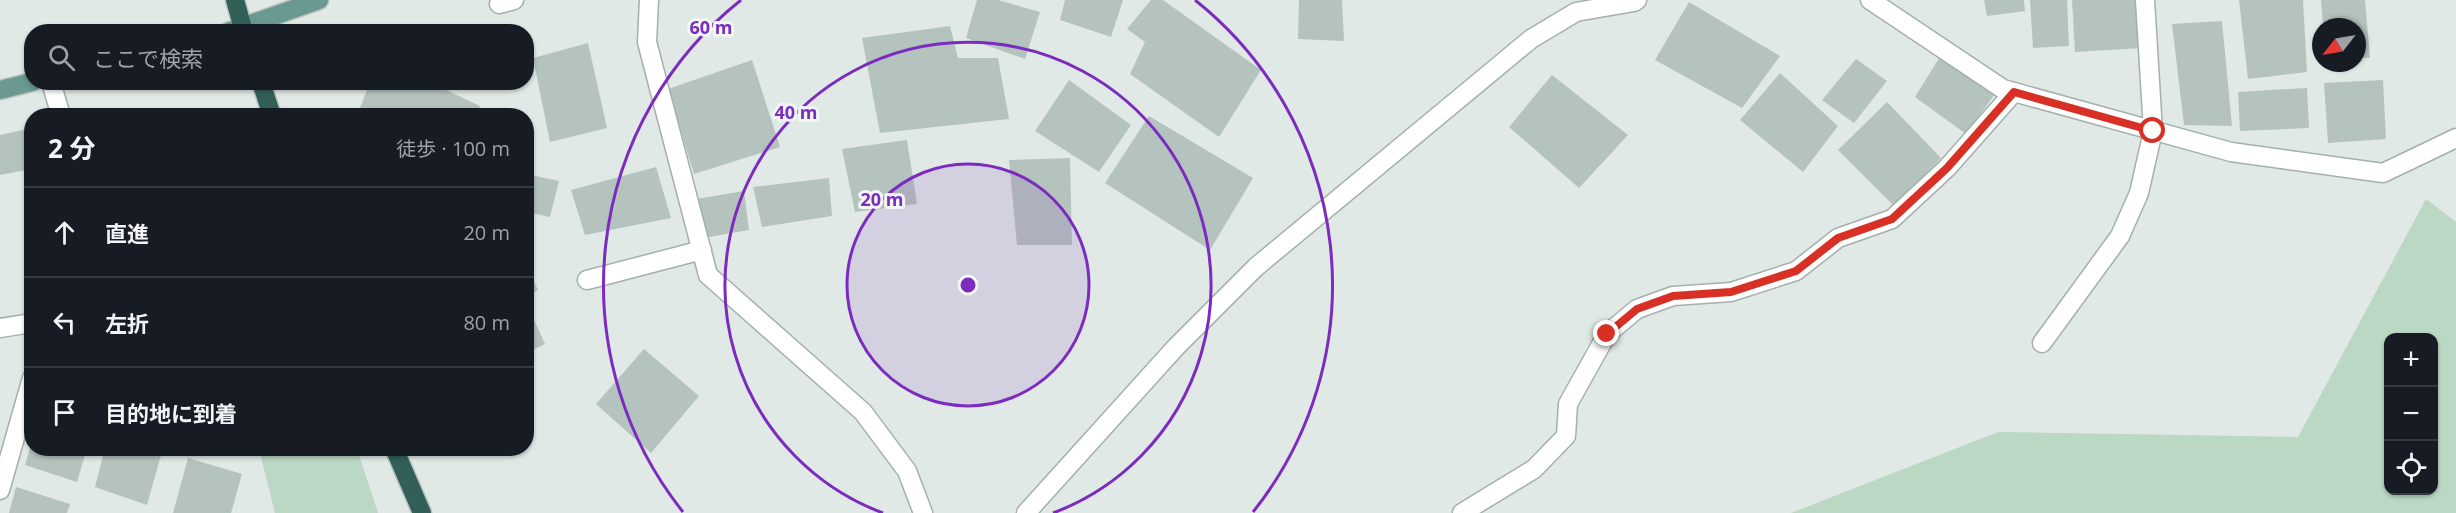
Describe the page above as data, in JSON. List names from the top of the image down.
{
  "north": "bottom left",
  "page": {
    "search": "ここで検索",
    "heading": ["2 分", "徒歩 · 100 m"],
    "list": [
      ["直進", "20 m"],
      ["左折", "80 m"],
      "目的地に到着"
    ],
    "map_buttons": ["+", "−"]
  },
  "rings": ["60 m", "40 m", "20 m"]
}
